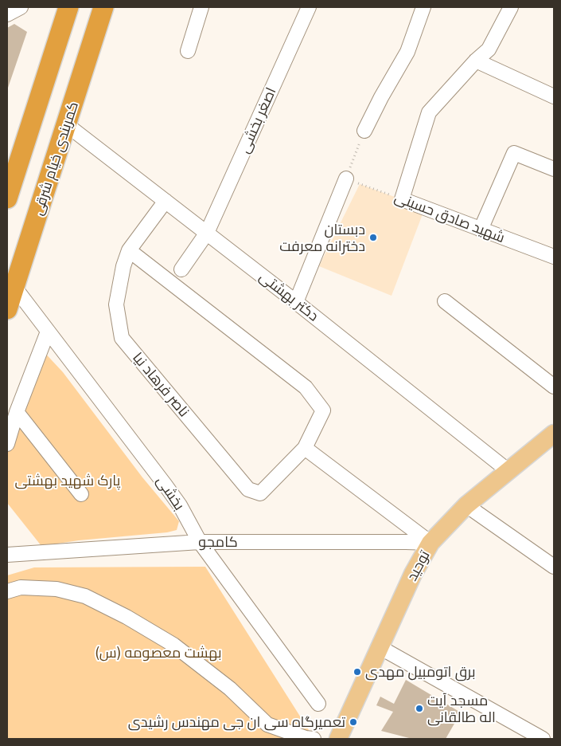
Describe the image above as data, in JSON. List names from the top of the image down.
{
  "streets": {
    "highway": ["کمربندی خیام شرقی"],
    "main road": ["توحید"],
    "street": [
      "اصغر بخشی",
      "شهید صادق حسینی",
      "دکتر بهشتی",
      "ناصر فرهاد نیا",
      "بخشی",
      "کامجو"
    ]
  },
  "crossings": [
    ["اصغر بخشی", "دکتر بهشتی"],
    ["کمربندی خیام شرقی", "دکتر بهشتی"],
    ["کمربندی خیام شرقی", "بخشی"],
    ["دکتر بهشتی", "ناصر فرهاد نیا"],
    ["دکتر بهشتی", "توحید"],
    ["بخشی", "کامجو"],
    ["کامجو", "توحید"]
  ],
  "parks": ["پارک شهید بهشتی", "(بهشت معصومه (س"],
  "places": [
    "دبستان دخترانه معرفت",
    "برق اتومبیل مهدی",
    "مسجد آیت اله طالقانی",
    "تعمیرگاه سی ان جی مهندس رشیدی"
  ]
}
